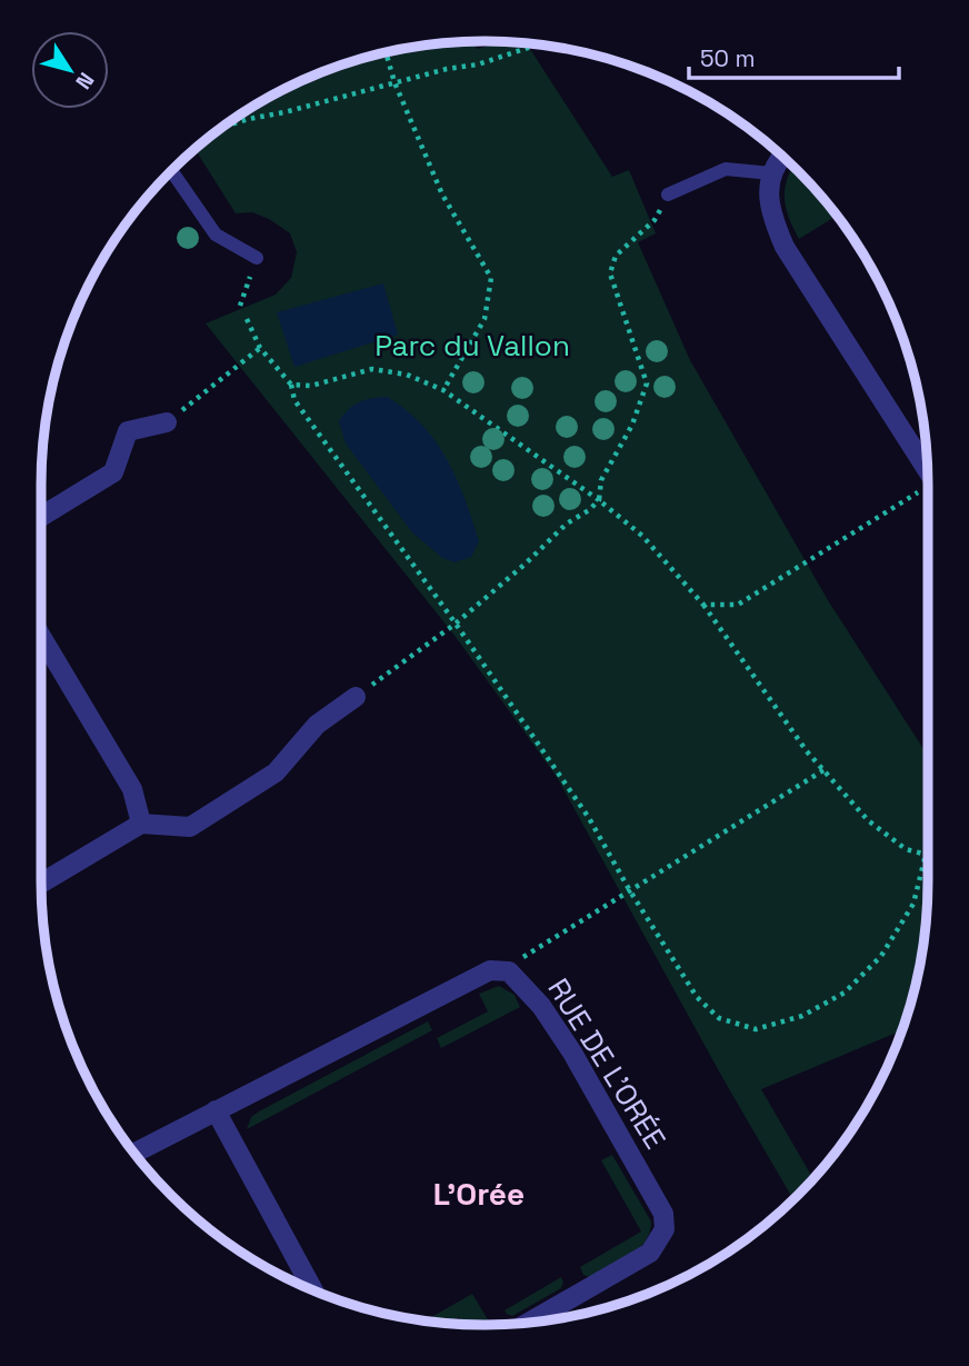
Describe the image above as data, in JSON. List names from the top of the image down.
{
  "streets": {
    "street": ["RUE DE L'ORÉE"]
  },
  "districts": ["L'Orée"],
  "parks": ["Parc du Vallon"],
  "scale_bar": "50 m",
  "north": "bottom right"
}
